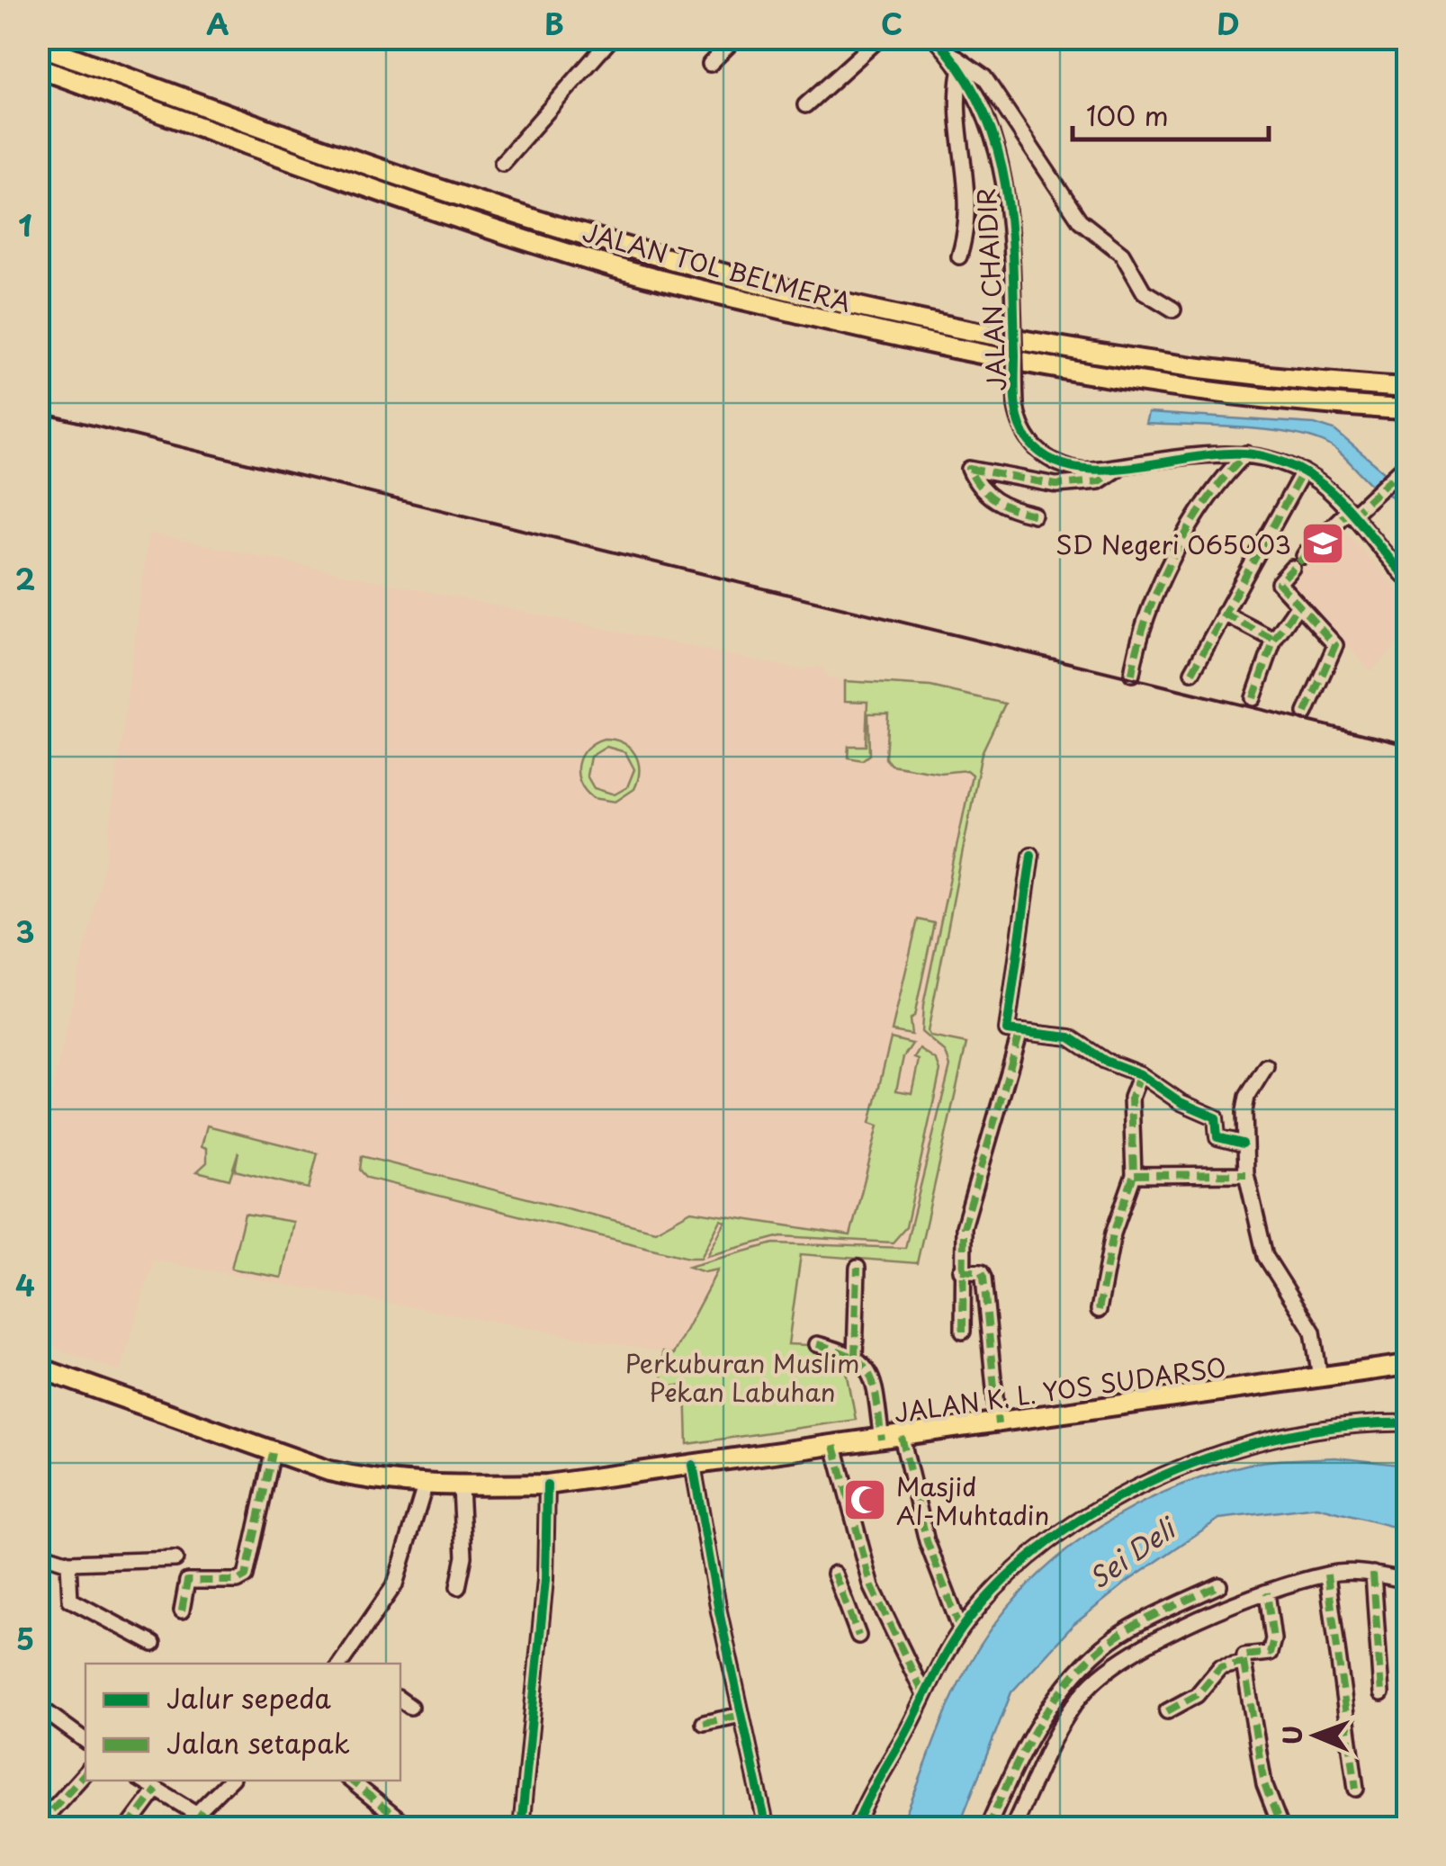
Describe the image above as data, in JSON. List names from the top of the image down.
{
  "streets": {
    "highway": ["JALAN TOL BELMERA", "JALAN K. L. YOS SUDARSO"],
    "street": ["JALAN CHAIDIR"]
  },
  "water": ["Sei Deli"],
  "parks": ["Perkuburan Muslim Pekan Labuhan"],
  "places": {
    "school or university": ["SD Negeri 065003"],
    "mosque": ["Masjid Al-Muhtadin"]
  },
  "legend": ["Jalur sepeda", "Jalan setapak"],
  "scale_bar": "100 m",
  "north": "left",
  "grid": {
    "columns": [
      "A",
      "B",
      "C",
      "D"
    ],
    "rows": [
      "1",
      "2",
      "3",
      "4",
      "5"
    ]
  }
}
